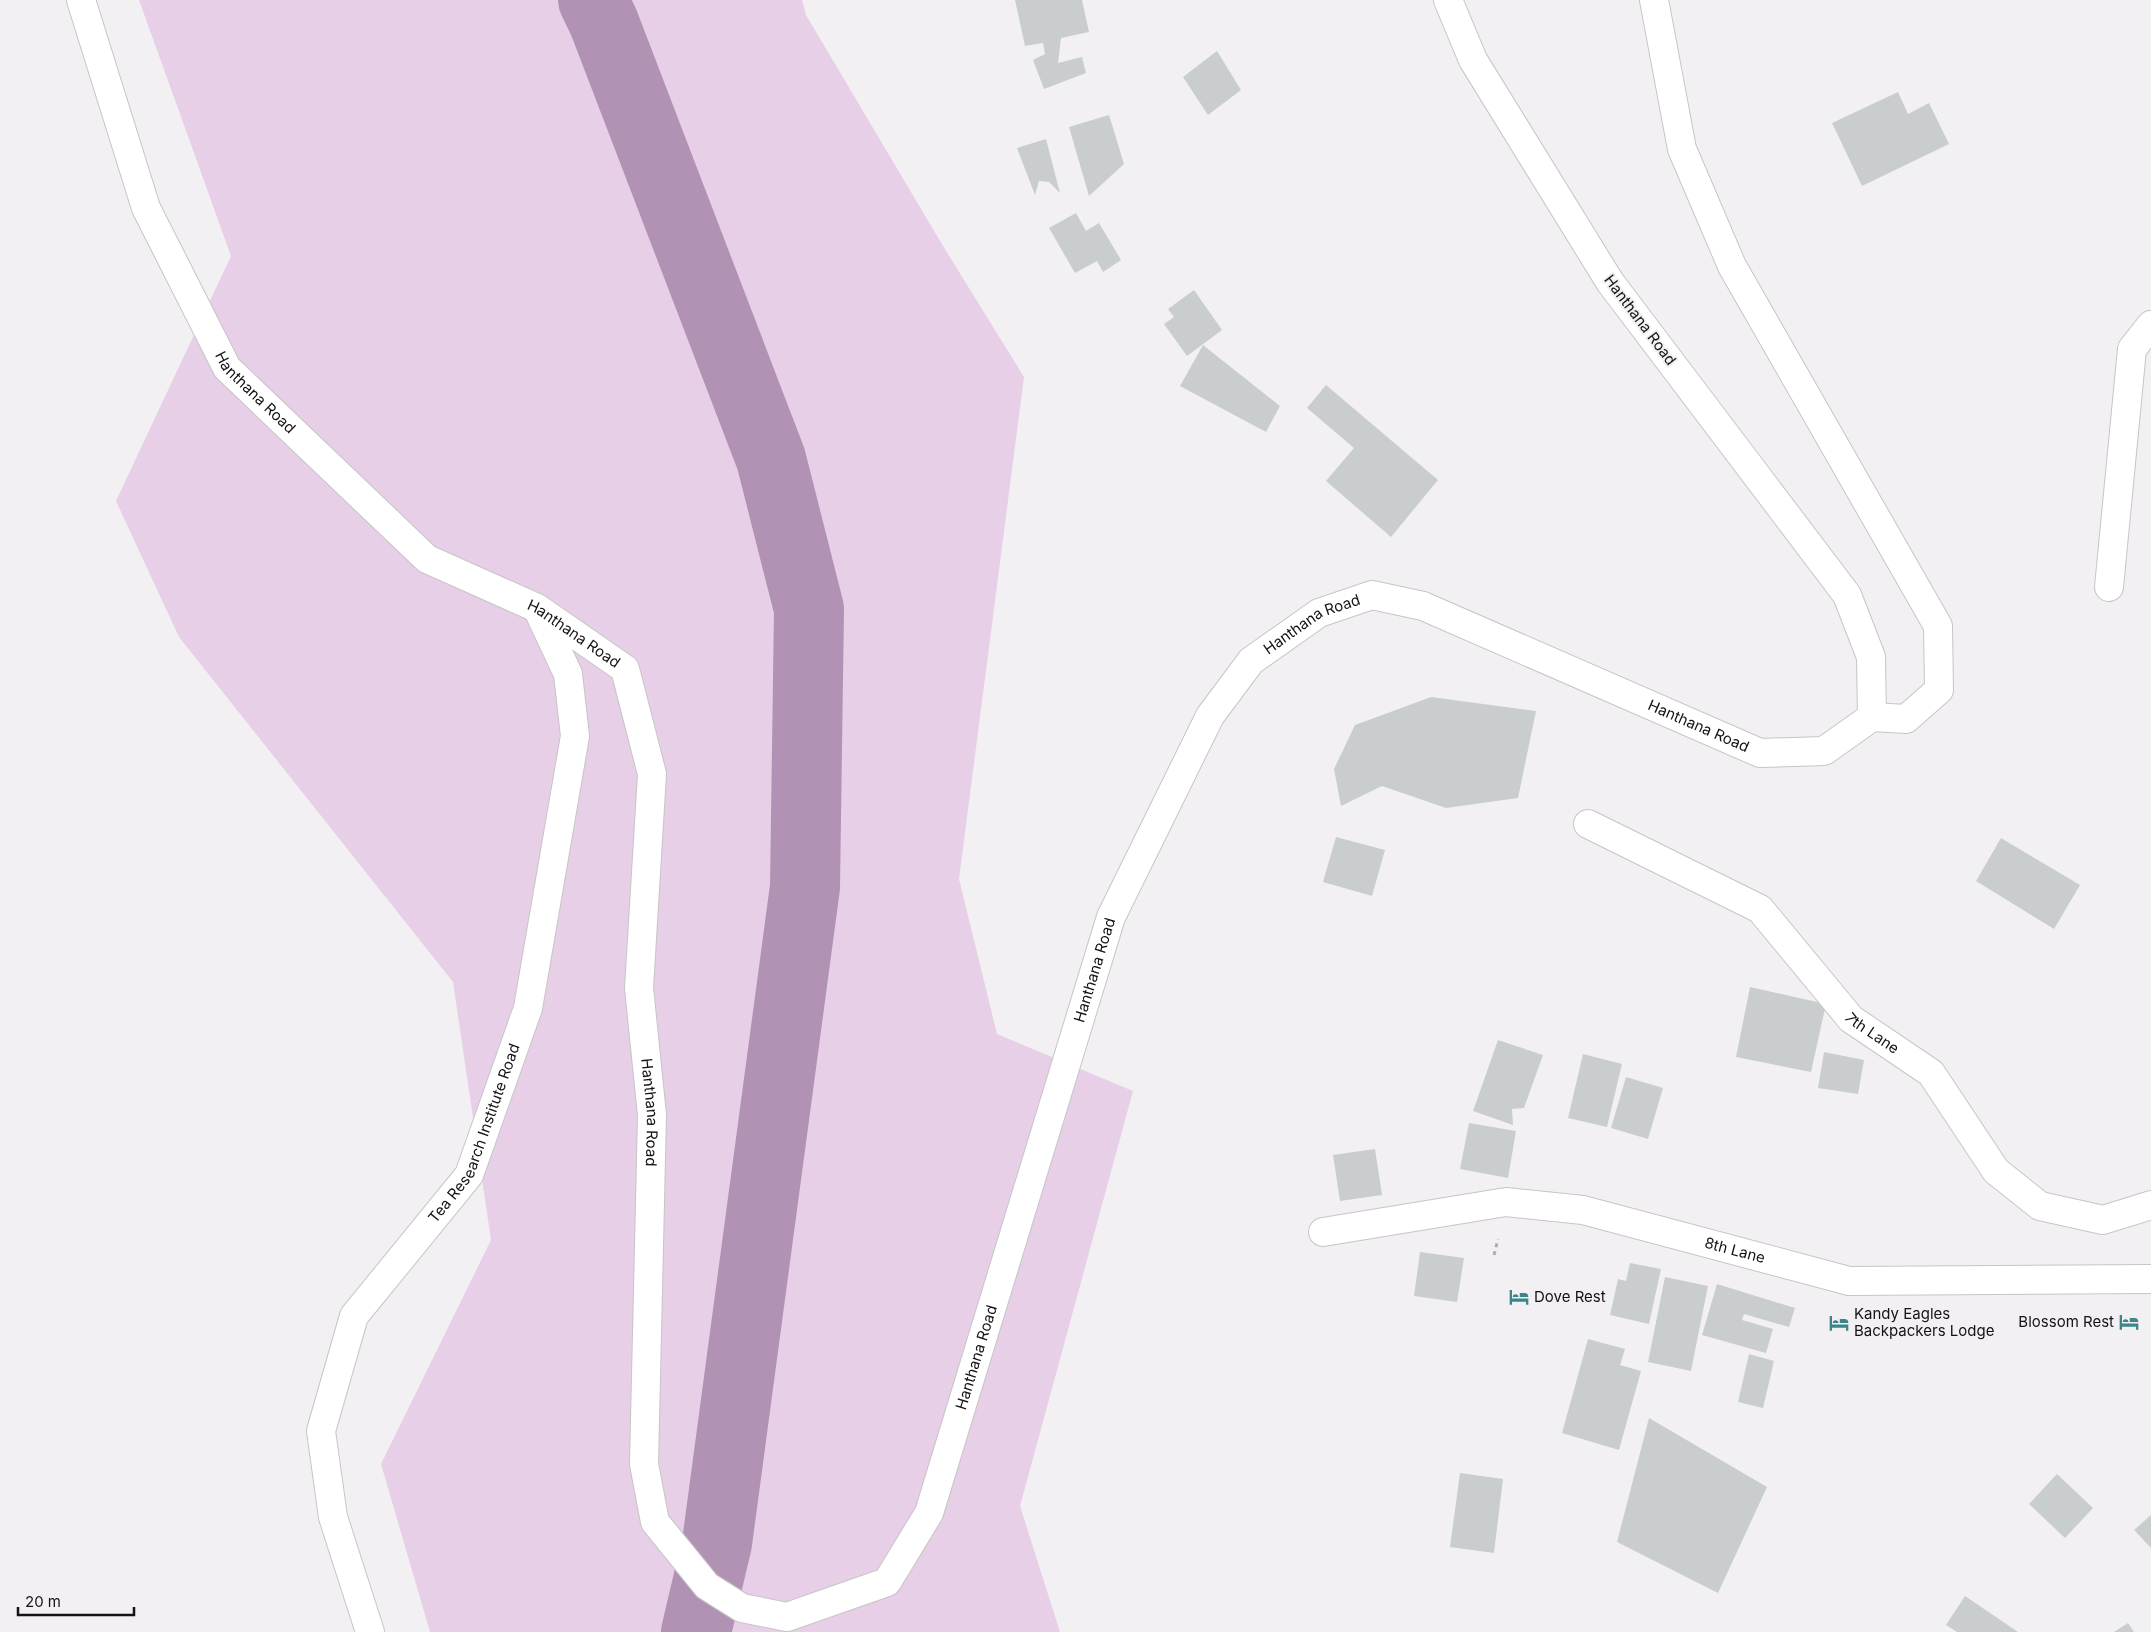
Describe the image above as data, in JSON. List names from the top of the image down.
{
  "streets": {
    "street": [
      "Hanthana Road",
      "7th Lane",
      "Tea Research Institute Road",
      "8th Lane"
    ]
  },
  "crossings": [
    ["Hanthana Road", "Tea Research Institute Road"]
  ],
  "places": {
    "hotel": ["Dove Rest", "Blossom Rest", "Kandy Eagles Backpackers Lodge"]
  },
  "scale_bar": "20 m"
}
